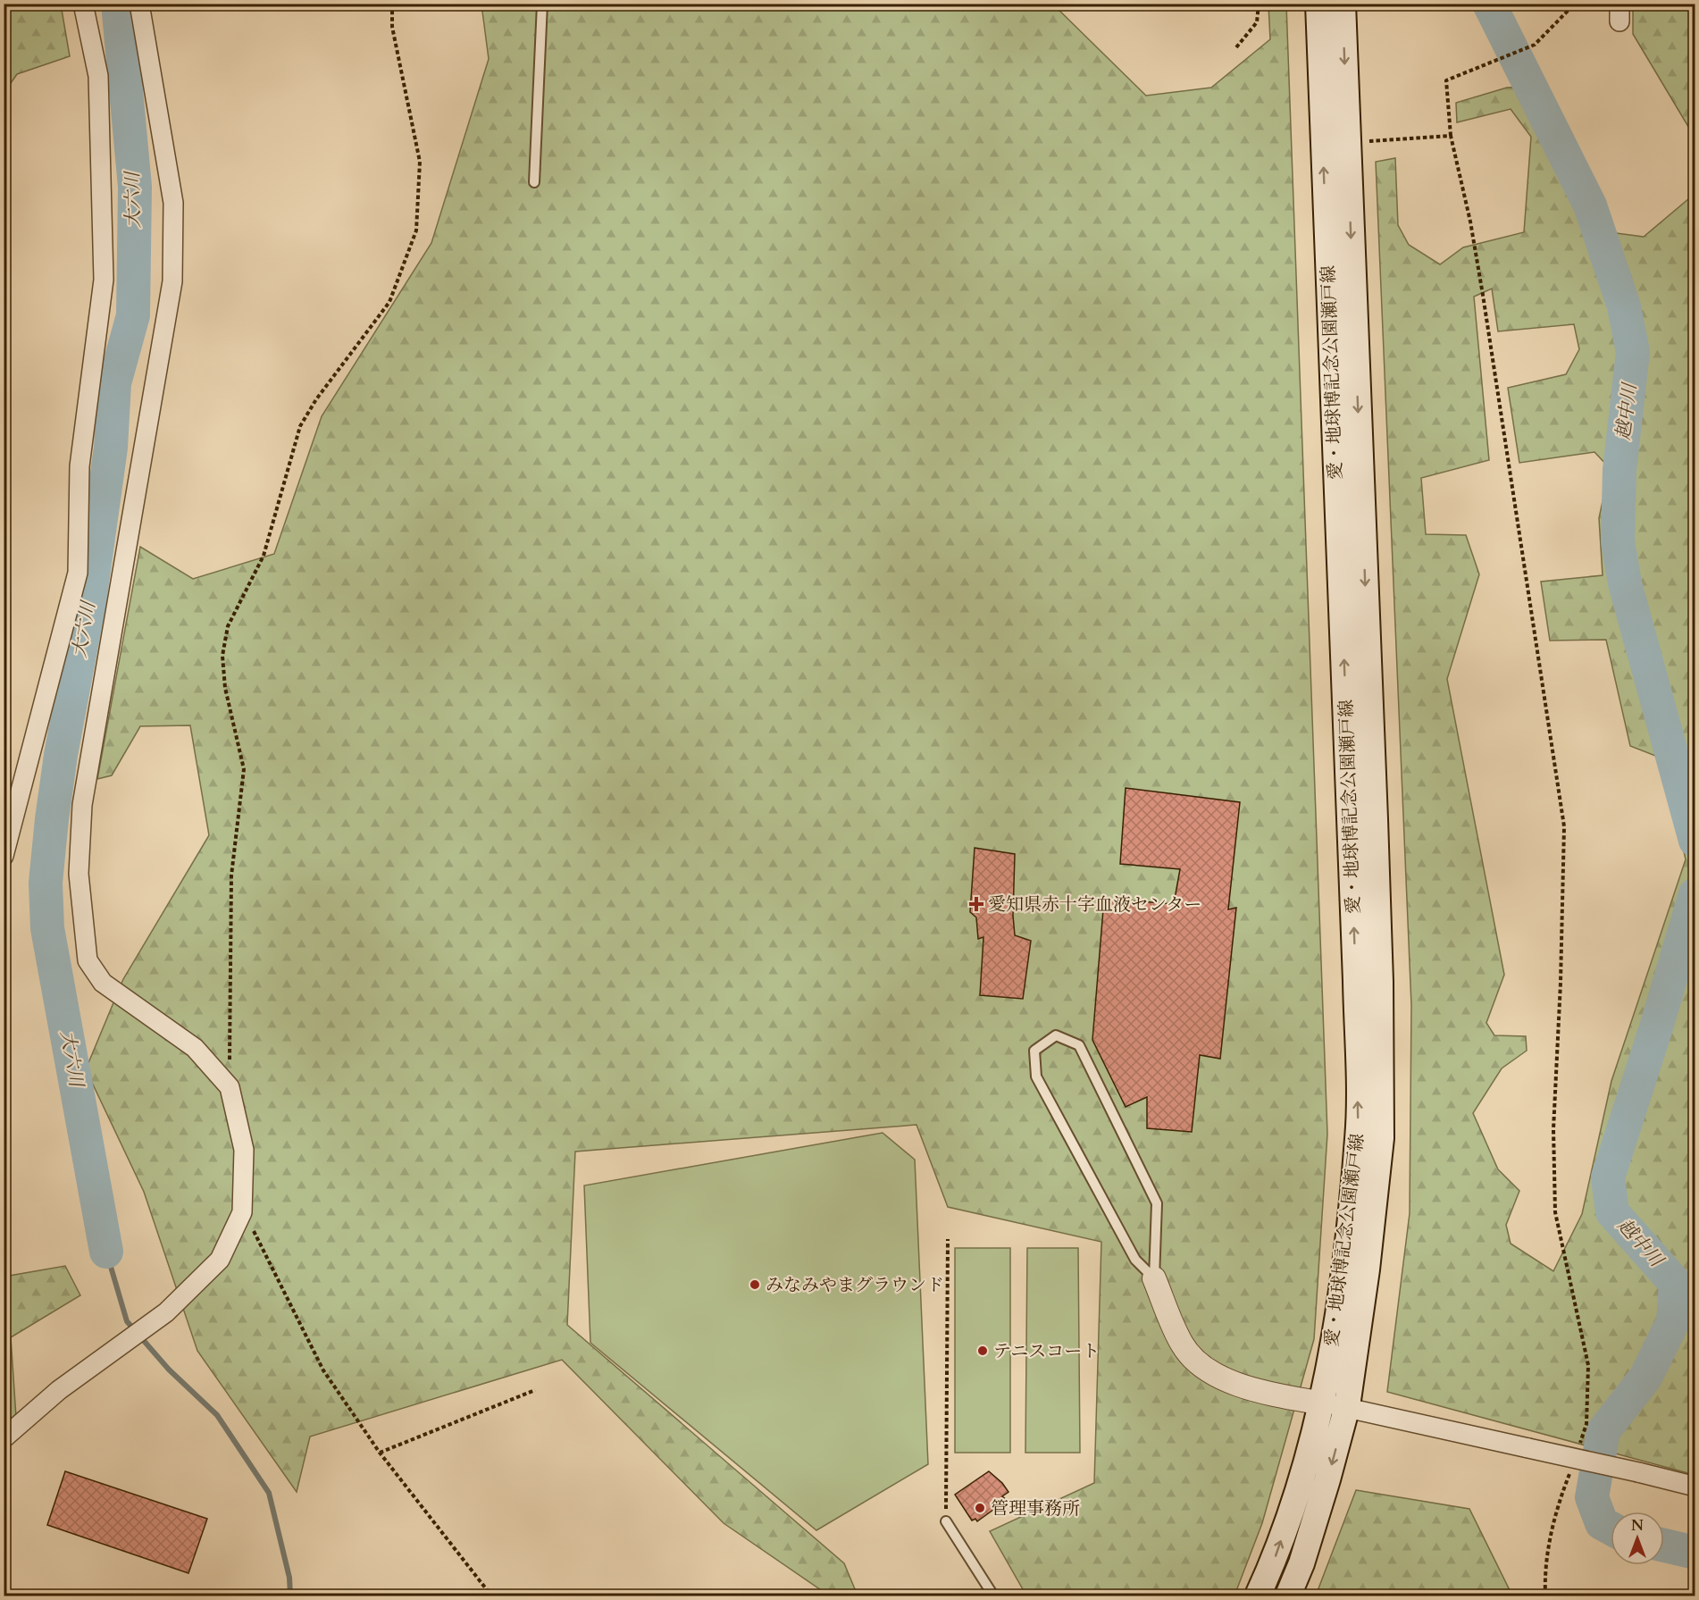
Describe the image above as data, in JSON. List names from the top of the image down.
{
  "streets": {
    "main road": ["愛・地球博記念公園瀬戸線"]
  },
  "water": ["大六川", "越中川"],
  "places": {
    "health": ["愛知県赤十字血液センター"],
    "other": ["みなみやまグラウンド", "テニスコート", "管理事務所"]
  },
  "north": "top"
}
